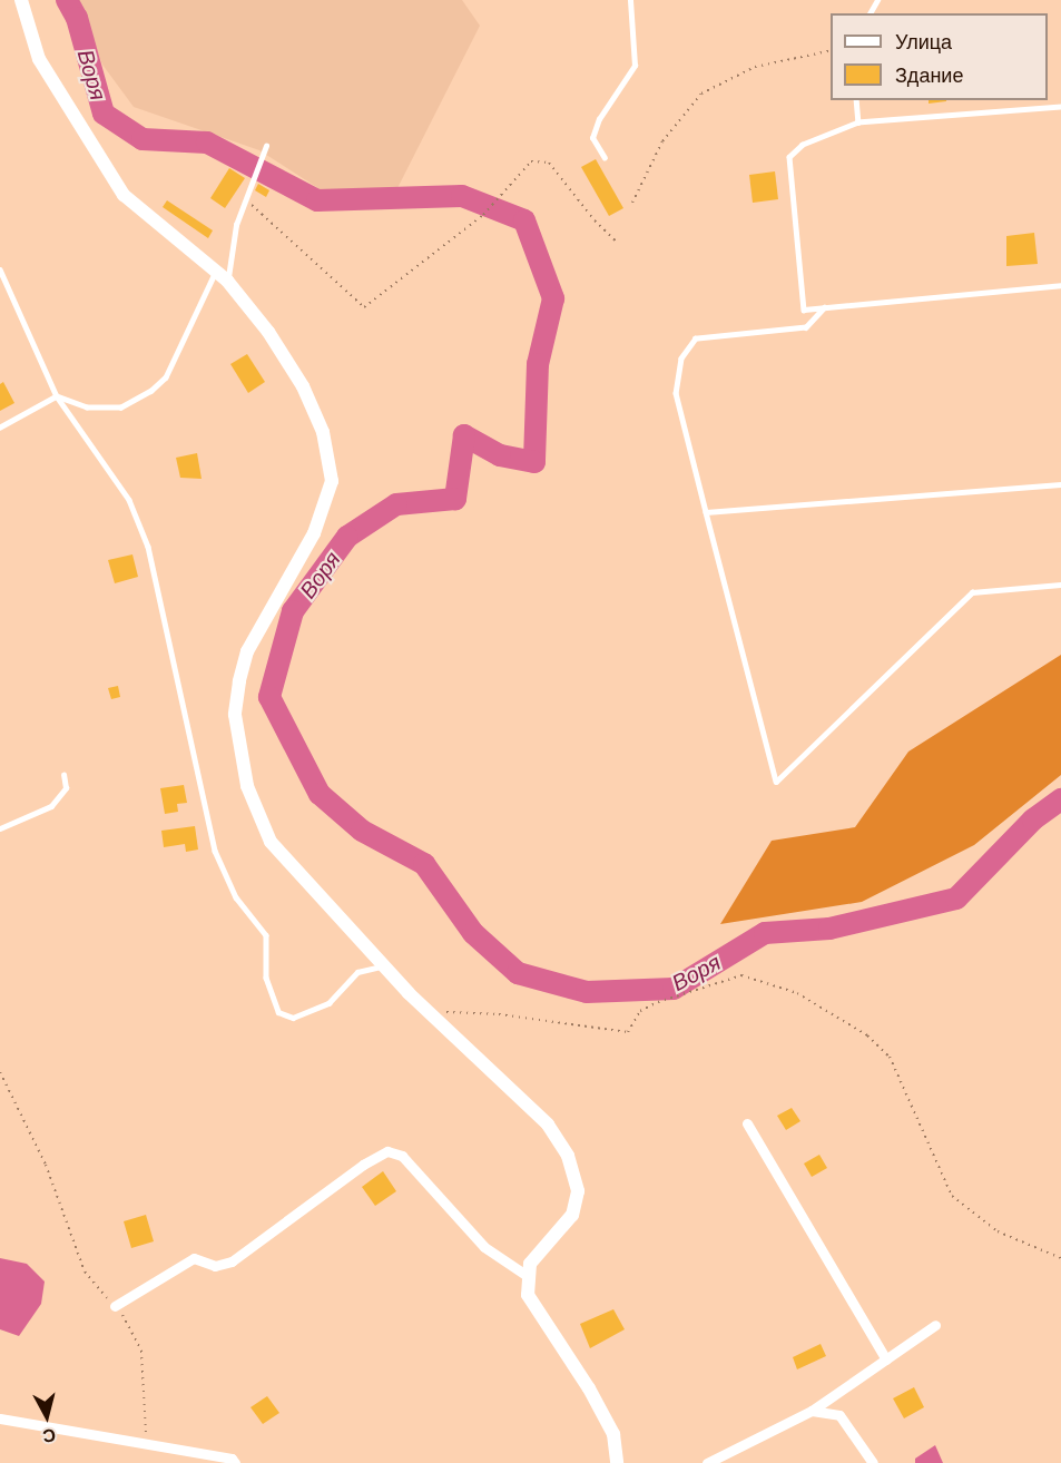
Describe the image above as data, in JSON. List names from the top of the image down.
{
  "water": ["Воря"],
  "legend": ["Улица", "Здание"],
  "north": "bottom"
}
